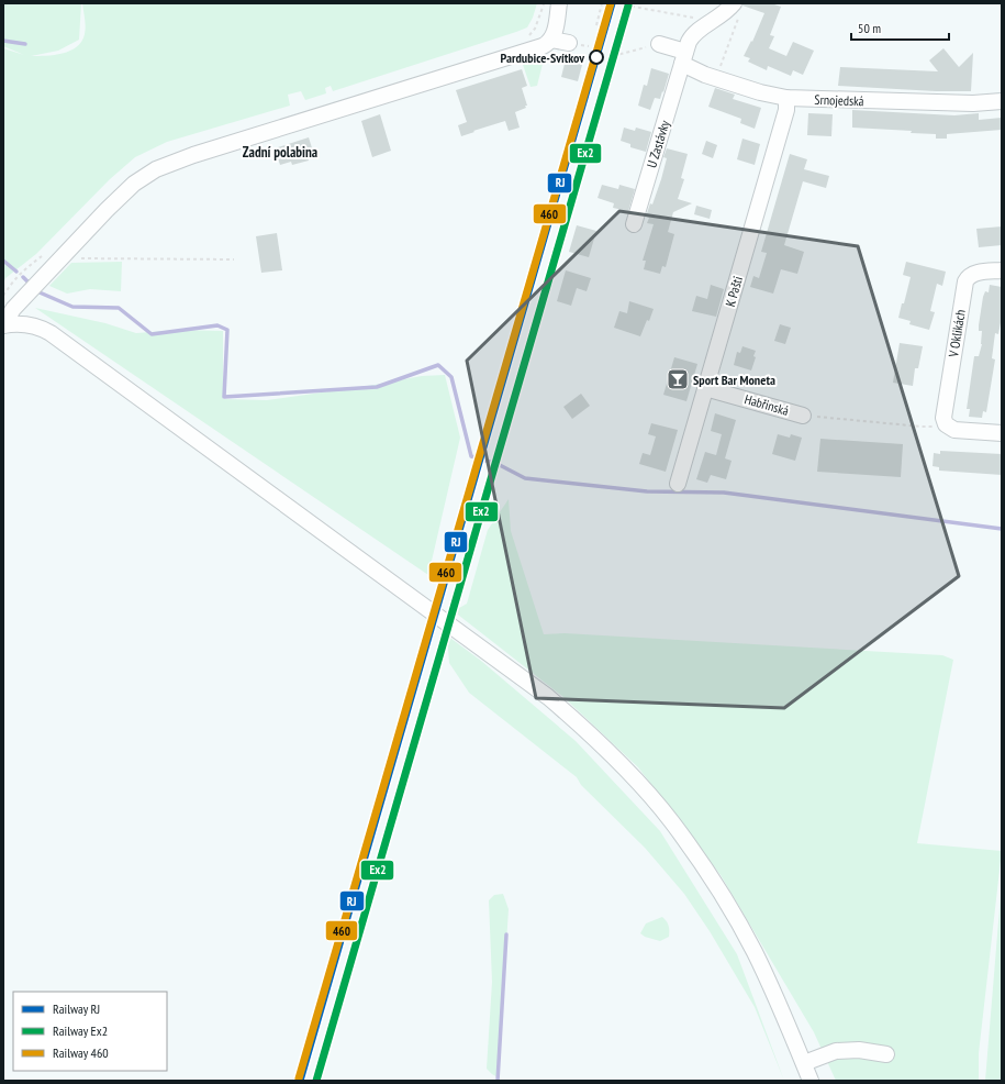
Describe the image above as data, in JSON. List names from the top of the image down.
{
  "streets": {
    "street": [
      "Srnojedská",
      "U Zastávky",
      "K Pašti",
      "V Oklikách",
      "Habřinská"
    ]
  },
  "crossings": [
    ["Srnojedská", "U Zastávky"],
    ["Srnojedská", "K Pašti"],
    ["K Pašti", "Habřinská"]
  ],
  "districts": ["Zadní polabina"],
  "places": {
    "other": ["Pardubice-Svítkov"],
    "bar": ["Sport Bar Moneta"]
  },
  "lines": ["rail line RJ", "rail line 460", "rail line Ex2"],
  "legend": ["Railway RJ", "Railway Ex2", "Railway 460"],
  "scale_bar": "50 m"
}
